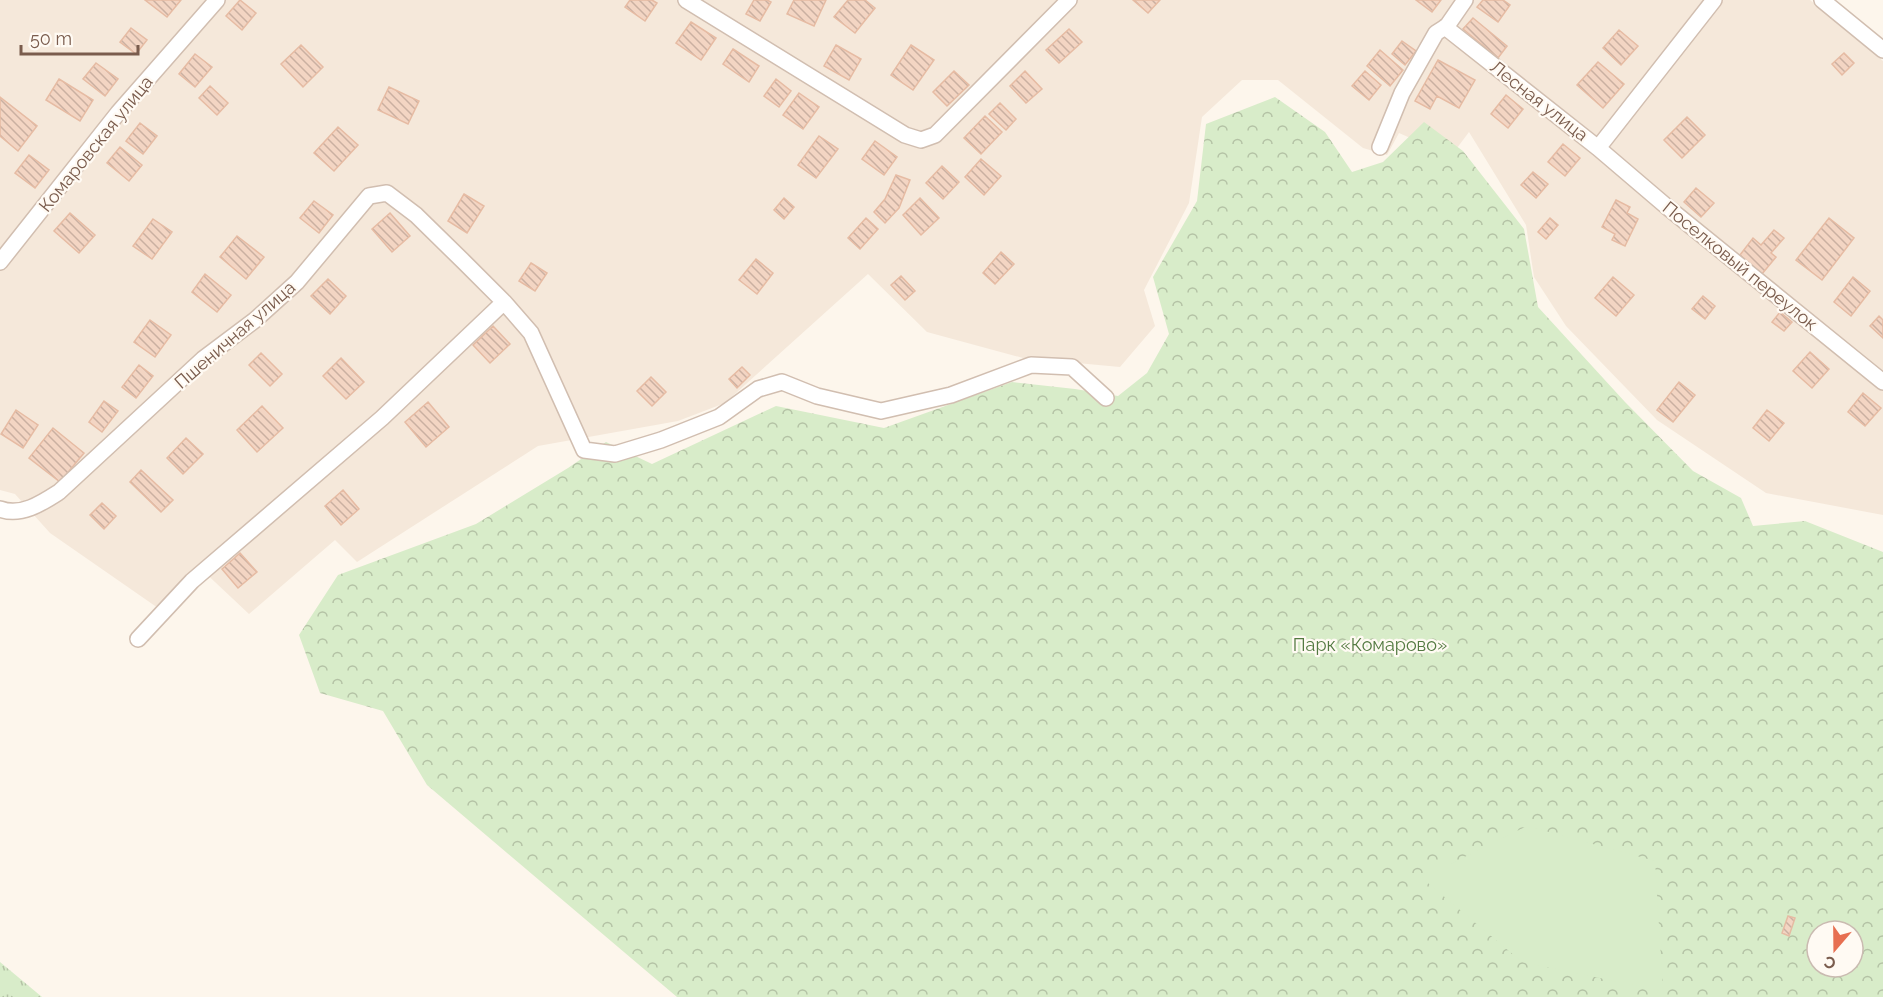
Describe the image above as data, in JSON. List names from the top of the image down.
{
  "streets": {
    "street": [
      "Лесная улица",
      "Комаровская улица",
      "Поселковый переулок",
      "Пшеничная улица"
    ]
  },
  "crossings": [
    ["Лесная улица", "Поселковый переулок"]
  ],
  "parks": ["Парк «Комарово»"],
  "scale_bar": "50 m",
  "north": "bottom"
}
